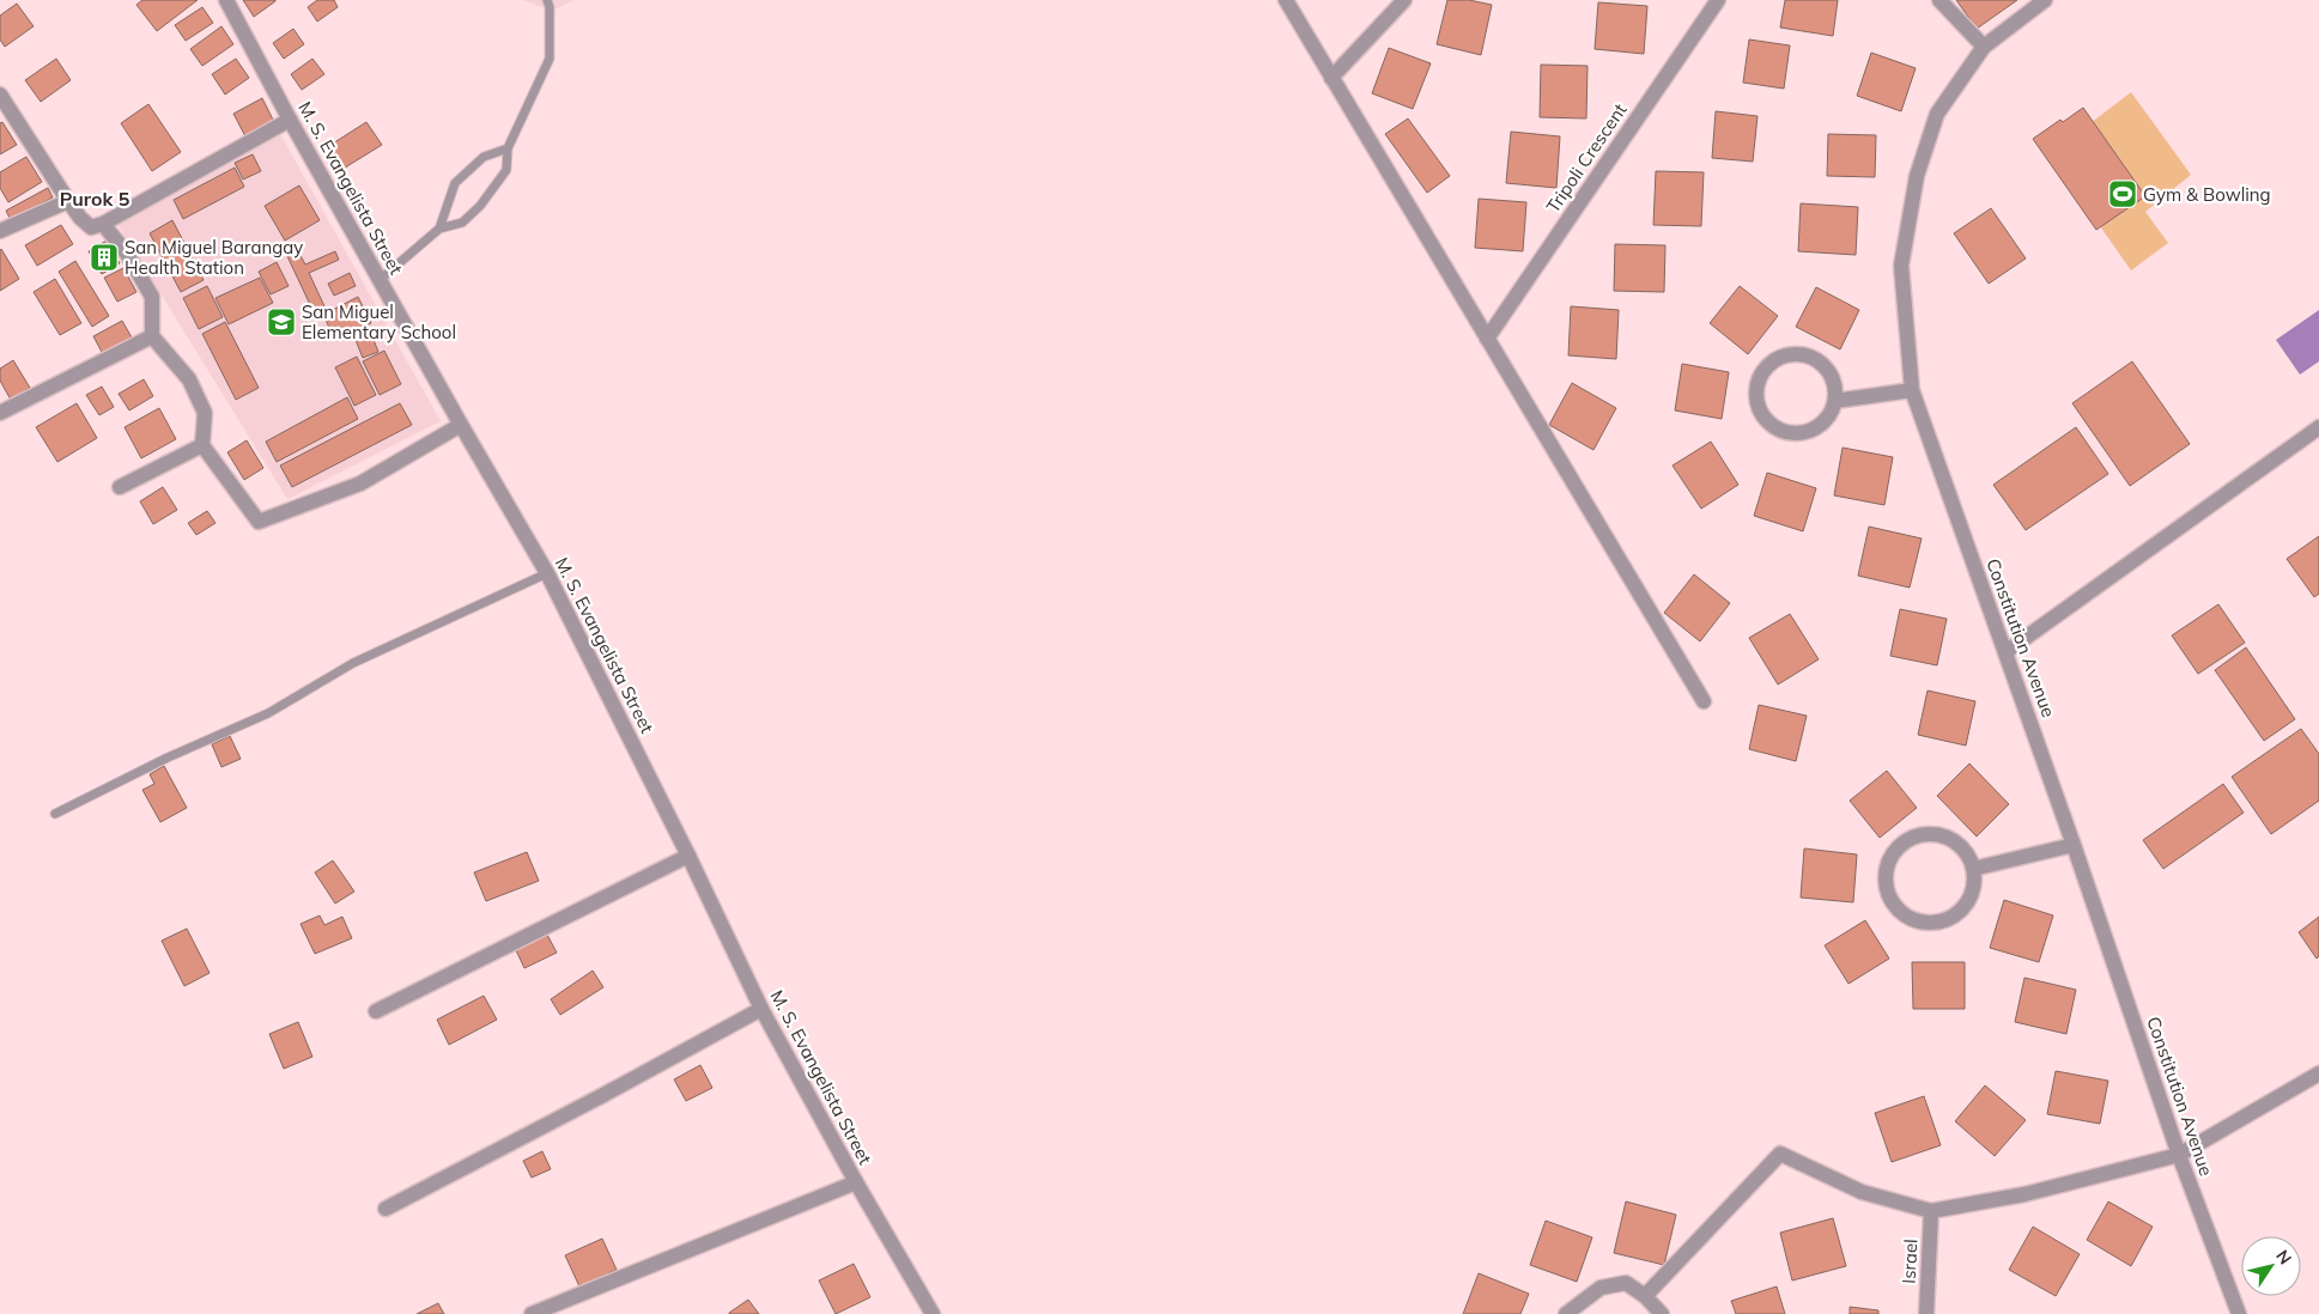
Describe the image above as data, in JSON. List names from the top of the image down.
{
  "streets": {
    "street": [
      "Tripoli Crescent",
      "M. S. Evangelista Street",
      "Constitution Avenue",
      "Israel"
    ]
  },
  "districts": ["Purok 5"],
  "places": {
    "sports": ["Gym & Bowling"],
    "building": ["San Miguel Barangay Health Station"],
    "school or university": ["San Miguel Elementary School"]
  },
  "north": "top right"
}
